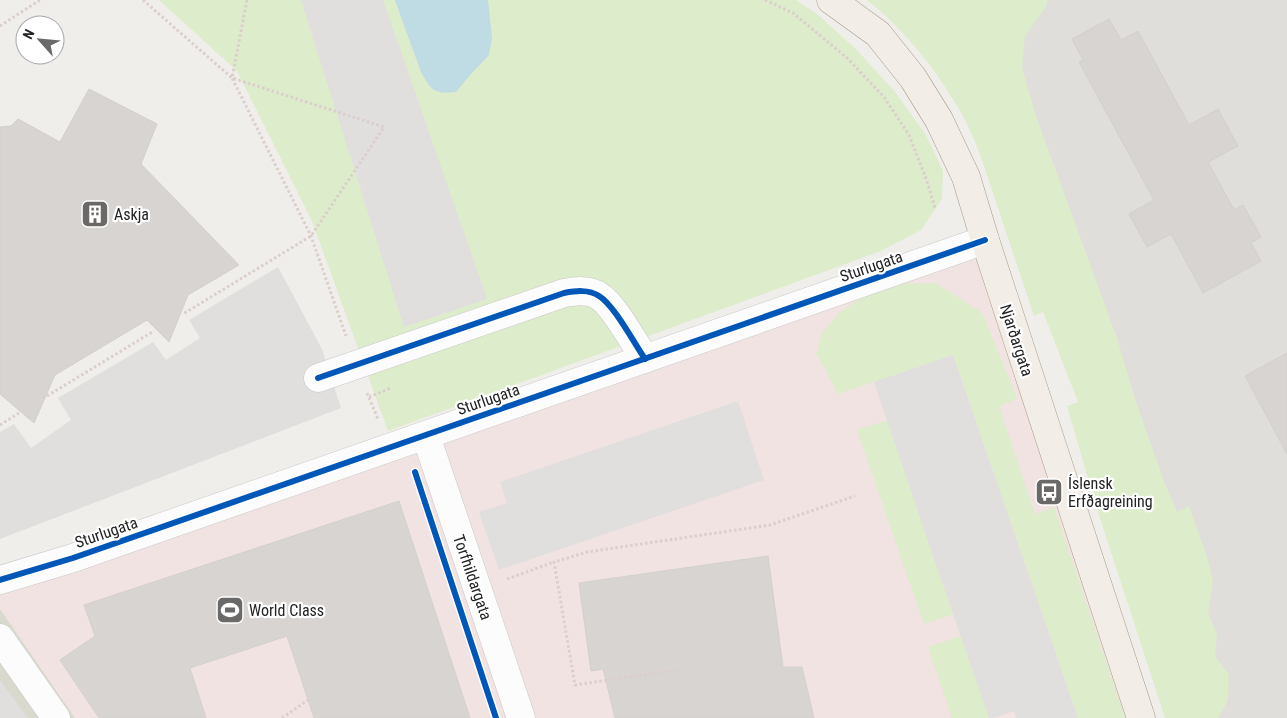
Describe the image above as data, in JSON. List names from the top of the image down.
{
  "streets": {
    "main road": ["Njarðargata"],
    "street": ["Sturlugata", "Torfhildargata"]
  },
  "crossings": [
    ["Sturlugata", "Njarðargata"],
    ["Sturlugata", "Torfhildargata"]
  ],
  "places": {
    "building": ["Askja"],
    "bus stop": ["Íslensk Erfðagreining"],
    "sports": ["World Class"]
  },
  "north": "top left"
}
